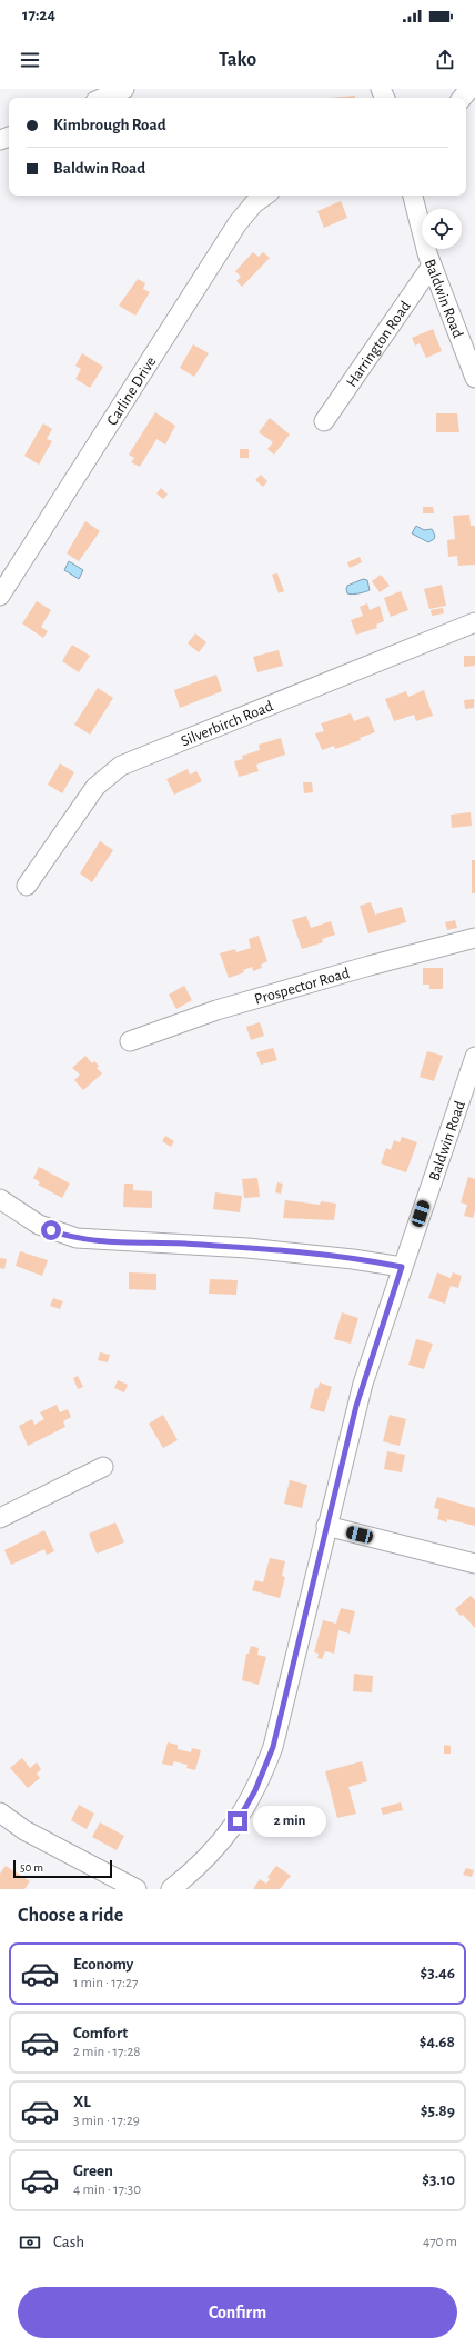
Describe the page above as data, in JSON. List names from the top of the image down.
{
  "streets": {
    "street": [
      "Baldwin Road",
      "Harrington Road",
      "Carline Drive",
      "Silverbirch Road",
      "Prospector Road"
    ]
  },
  "crossings": [
    ["Baldwin Road", "Harrington Road"]
  ],
  "scale_bar": "50 m",
  "page": {
    "status": "17:24",
    "header": "Tako",
    "banner": ["Kimbrough Road", "Baldwin Road"],
    "bubble": "2 min",
    "scale": "50 m",
    "heading": "Choose a ride",
    "list": [
      {
        "name": "Economy",
        "note": "1 min · 17:27",
        "value": "$3.46"
      },
      {
        "name": "Comfort",
        "note": "2 min · 17:28",
        "value": "$4.68"
      },
      {
        "name": "XL",
        "note": "3 min · 17:29",
        "value": "$5.89"
      },
      {
        "name": "Green",
        "note": "4 min · 17:30",
        "value": "$3.10"
      }
    ],
    "pay": ["Cash", "470 m"],
    "buttons": "Confirm"
  }
}
